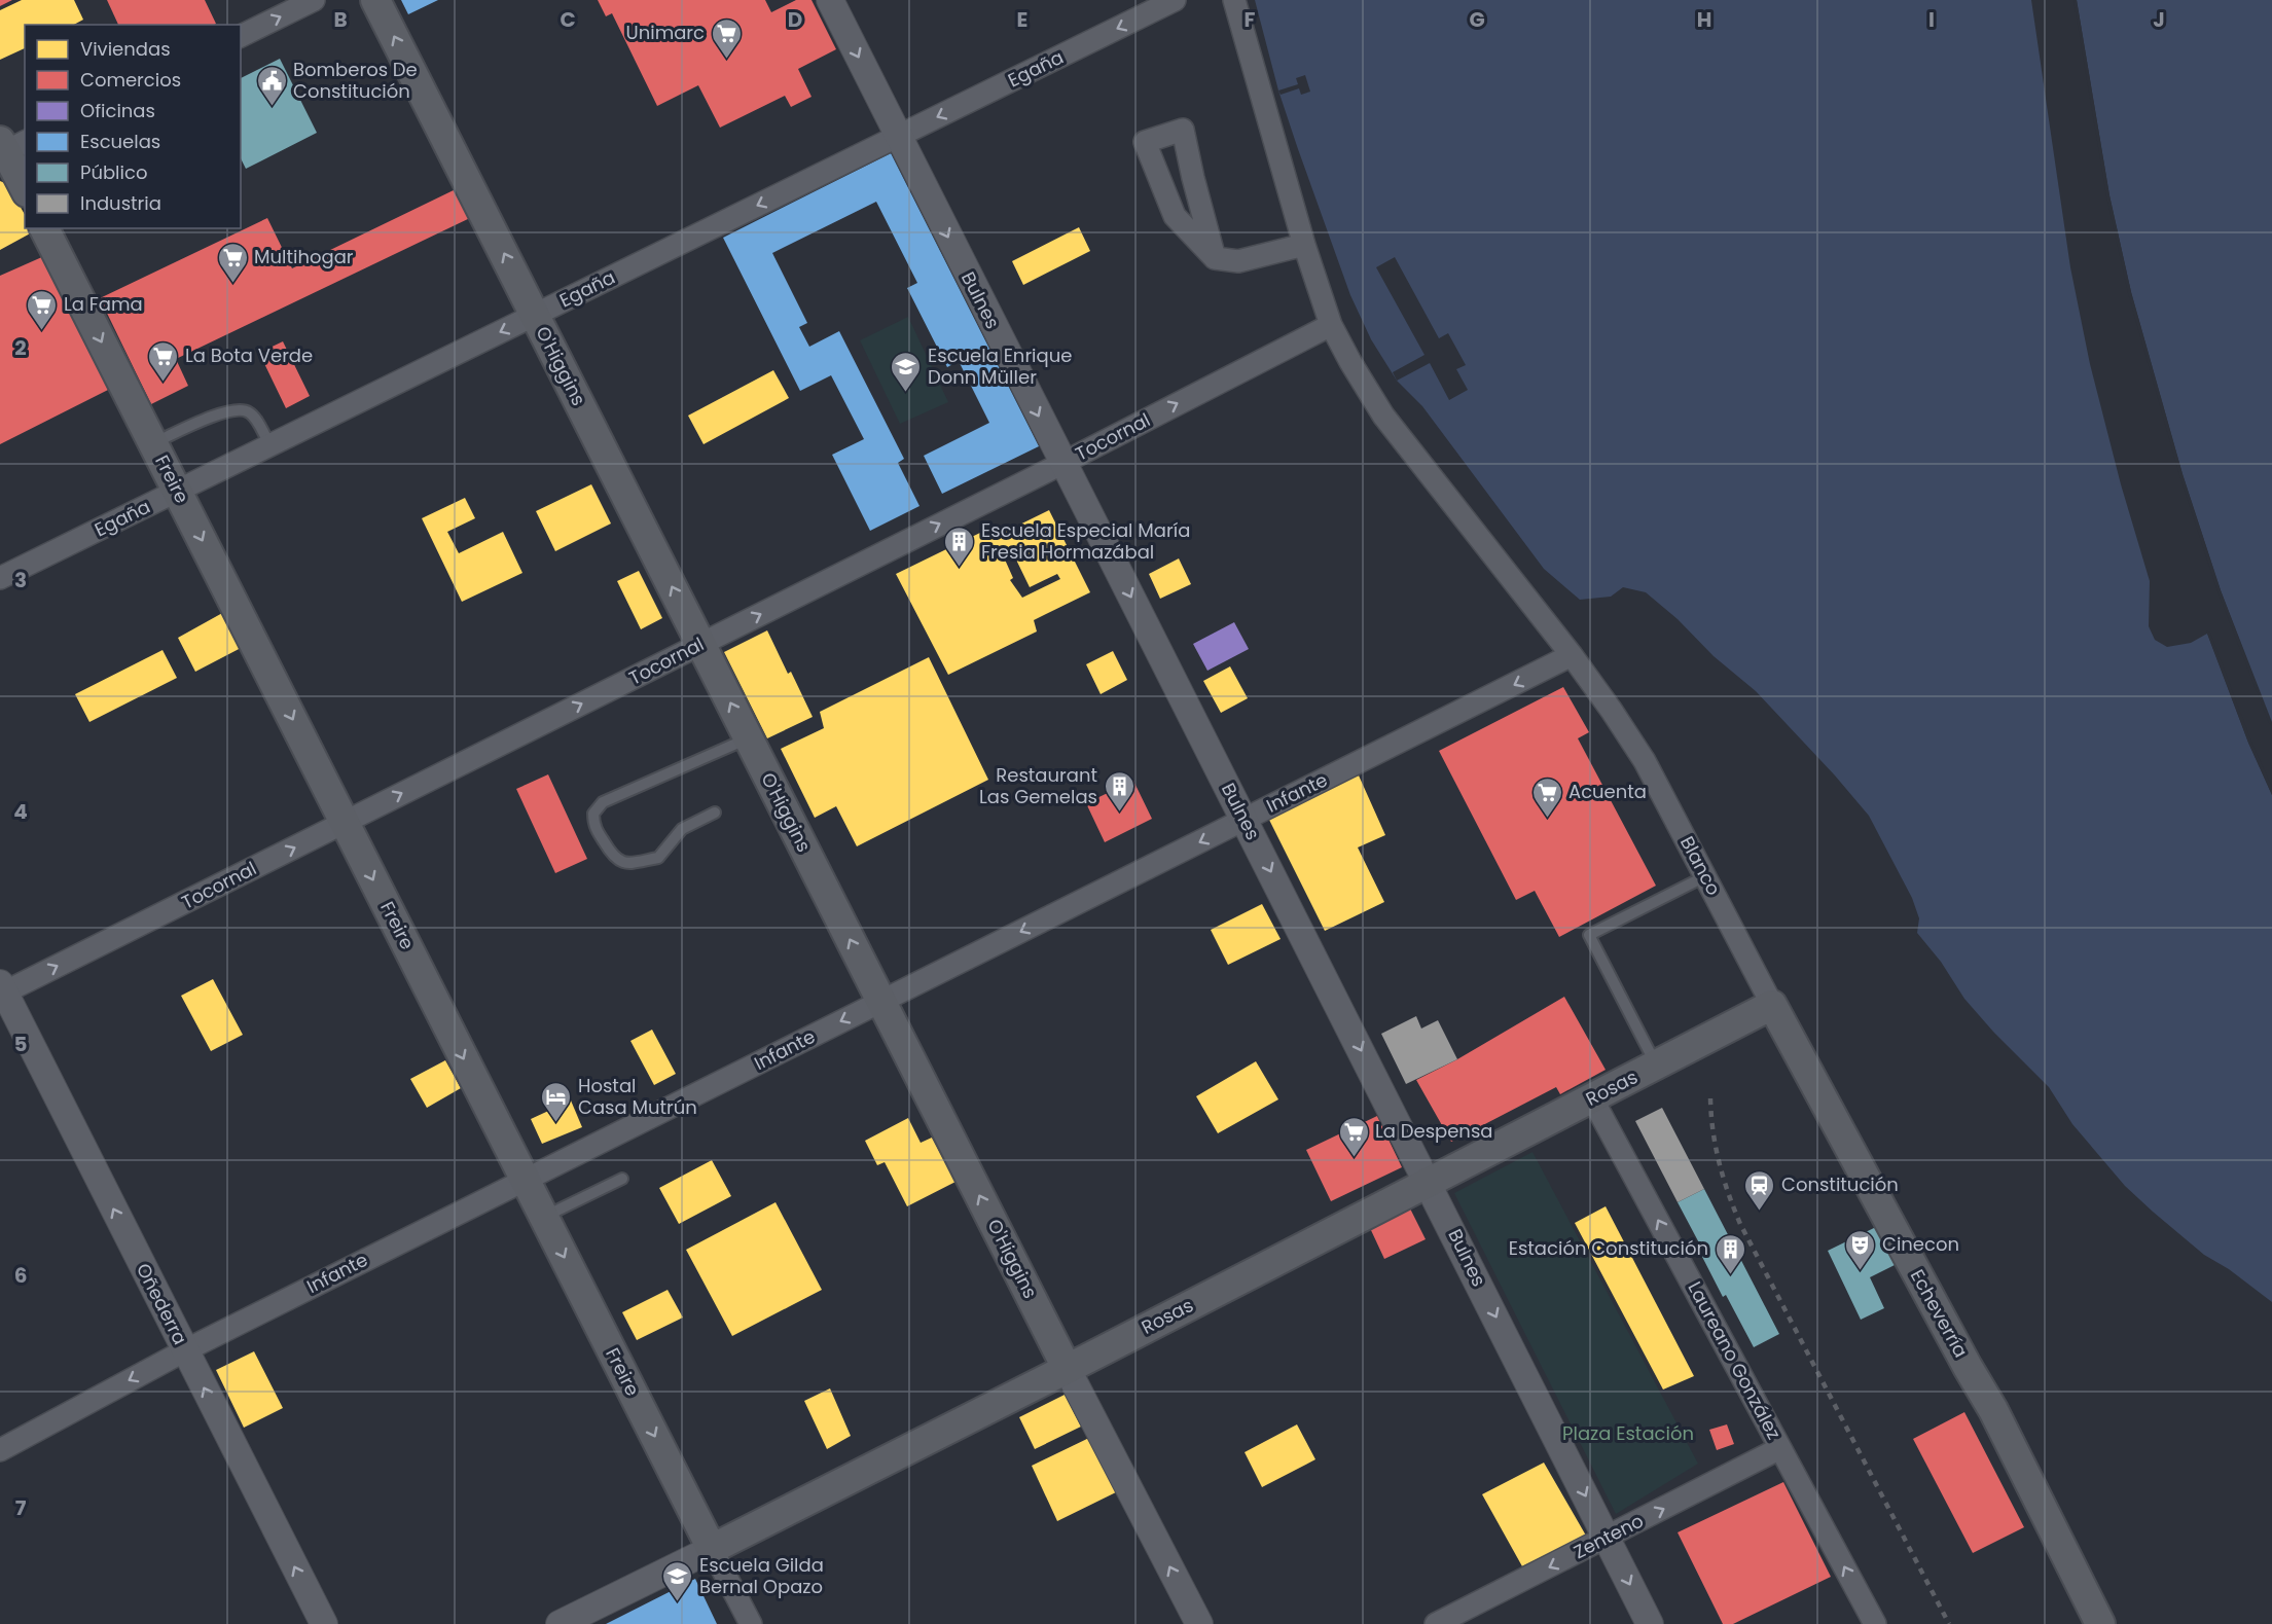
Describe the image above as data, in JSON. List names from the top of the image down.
{
  "streets": {
    "main road": [
      "O'Higgins",
      "Freire",
      "Rosas",
      "Echeverría"
    ],
    "street": [
      "Egaña",
      "Bulnes",
      "Tocornal",
      "Infante",
      "Blanco",
      "Oñederra",
      "Laureano González",
      "Zenteno"
    ]
  },
  "crossings": [
    ["Egaña", "Bulnes"],
    ["Egaña", "O'Higgins"],
    ["Egaña", "Freire"],
    ["Bulnes", "Tocornal"],
    ["Bulnes", "Infante"],
    ["Bulnes", "Rosas"],
    ["Bulnes", "Zenteno"],
    ["O'Higgins", "Tocornal"],
    ["O'Higgins", "Infante"],
    ["O'Higgins", "Rosas"],
    ["Tocornal", "Freire"],
    ["Tocornal", "Blanco"],
    ["Tocornal", "Oñederra"],
    ["Freire", "Infante"],
    ["Freire", "Rosas"],
    ["Infante", "Blanco"],
    ["Infante", "Oñederra"],
    ["Blanco", "Rosas"],
    ["Blanco", "Echeverría"],
    ["Rosas", "Echeverría"],
    ["Rosas", "Laureano González"],
    ["Laureano González", "Zenteno"]
  ],
  "one_way": [
    "Egaña",
    "Bulnes",
    "O'Higgins",
    "Tocornal",
    "Freire",
    "Infante",
    "Oñederra",
    "Laureano González"
  ],
  "parks": ["Plaza Estación"],
  "places": {
    "supermarket": [
      "Unimarc",
      "Multihogar",
      "La Fama",
      "La Bota Verde",
      "Acuenta",
      "La Despensa"
    ],
    "public building": ["Bomberos De Constitución"],
    "school or university": ["Escuela Enrique Donn Müller", "Escuela Gilda Bernal Opazo"],
    "building": ["Escuela Especial María Fresia Hormazábal", "Restaurant Las Gemelas", "Estación Constitución"],
    "hotel": ["Hostal Casa Mutrún"],
    "station": ["Constitución"],
    "theatre": ["Cinecon"]
  },
  "legend": [
    "Viviendas",
    "Comercios",
    "Oficinas",
    "Escuelas",
    "Público",
    "Industria"
  ],
  "grid": {
    "columns": [
      "B",
      "C",
      "D",
      "E",
      "F",
      "G",
      "H",
      "I",
      "J"
    ],
    "rows": [
      "2",
      "3",
      "4",
      "5",
      "6",
      "7"
    ]
  }
}
